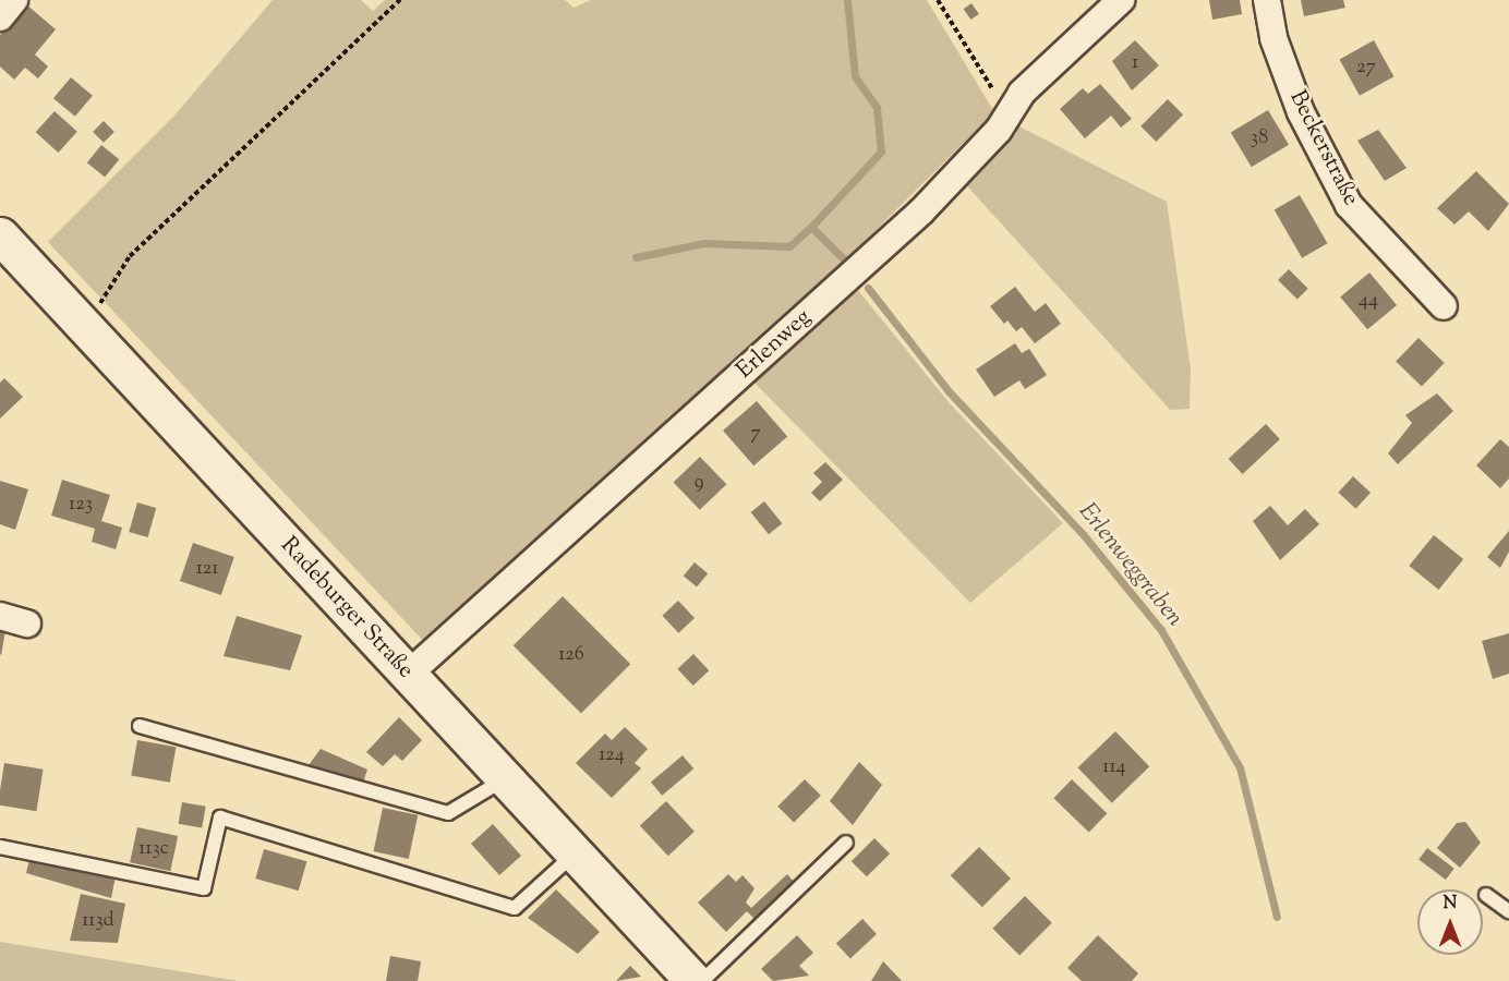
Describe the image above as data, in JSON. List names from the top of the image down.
{
  "streets": {
    "main road": ["Radeburger Straße"],
    "street": ["Beckerstraße", "Erlenweg"]
  },
  "crossings": [
    ["Erlenweg", "Radeburger Straße"]
  ],
  "water": ["Erlenweggraben"],
  "house_numbers": [
    "1",
    "27",
    "38",
    "44",
    "7",
    "9",
    "123",
    "121",
    "126",
    "124",
    "114",
    "113c",
    "113d"
  ],
  "north": "top"
}
